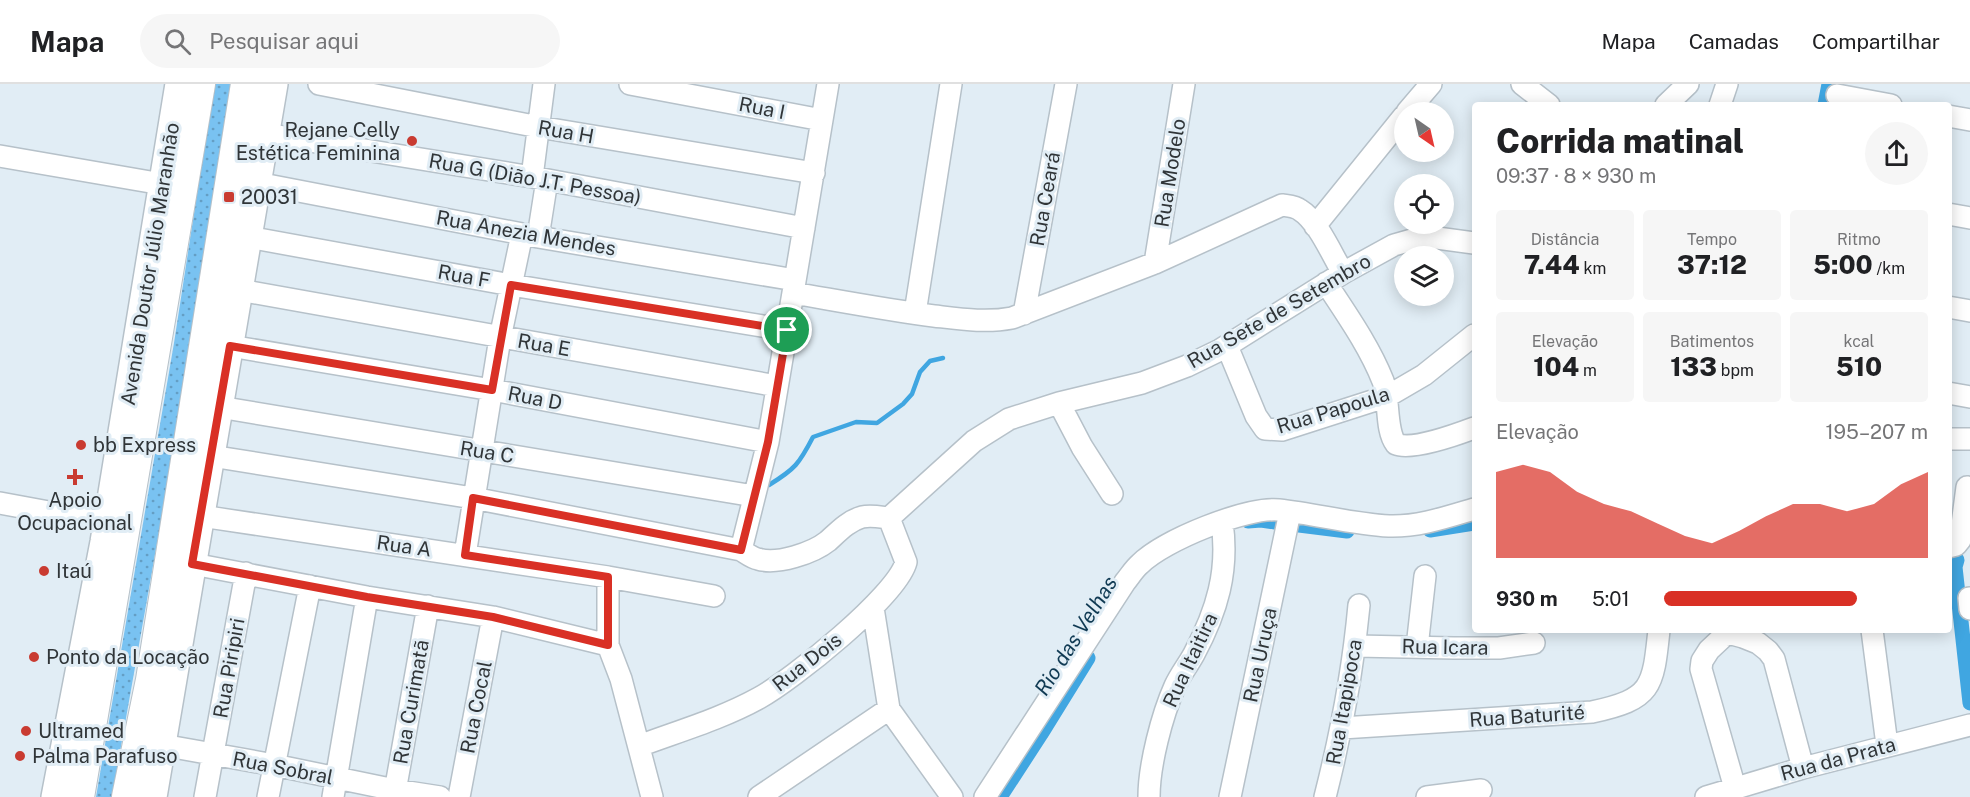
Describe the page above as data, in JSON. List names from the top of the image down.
{
  "streets": {
    "highway": ["Avenida Doutor Júlio Maranhão"],
    "street": [
      "Rua I",
      "Rua H",
      "Rua Modelo",
      "Rua G (Dião J.T. Pessoa)",
      "Rua Ceará",
      "Rua Anezia Mendes",
      "Rua F",
      "Rua Sete de Setembro",
      "Rua E",
      "Rua D",
      "Rua Papoula",
      "Rua C",
      "Rua A",
      "Rua Icara",
      "Rua Uruça",
      "Rua Itaitira",
      "Rua Dois",
      "Rua Piripiri",
      "Rua Curimatã",
      "Rua Itapipoca",
      "Rua Cocal",
      "Rua Baturité",
      "Rua da Prata",
      "Rua Sobral"
    ]
  },
  "crossings": [
    ["Rua Modelo", "Rua Anezia Mendes"],
    ["Rua Ceará", "Rua Anezia Mendes"],
    ["Rua Sete de Setembro", "Rua Papoula"],
    ["Rua Sete de Setembro", "Rua Dois"],
    ["Rua Icara", "Rua Itapipoca"],
    ["Rua Piripiri", "Rua Sobral"],
    ["Rua Curimatã", "Rua Sobral"],
    ["Rua Itapipoca", "Rua Baturité"]
  ],
  "water": ["Rio das Velhas"],
  "places": {
    "other": [
      "Rejane Celly Estética Feminina",
      "bb Express",
      "Itaú",
      "Ponto da Locação",
      "Ultramed",
      "Palma Parafuso"
    ],
    "transit": ["20031"],
    "health": ["Apoio Ocupacional"]
  },
  "north": "bottom right",
  "page": {
    "header": "Mapa",
    "search": "Pesquisar aqui",
    "nav": ["Mapa", "Camadas", "Compartilhar"],
    "heading": ["Corrida matinal", "09:37 · 8 × 930 m"],
    "stats": [
      ["Distância", "7.44 km"],
      ["Tempo", "37:12"],
      ["Ritmo", "5:00 /km"],
      ["Elevação", "104 m"],
      ["Batimentos", "133 bpm"],
      ["kcal", "510"]
    ],
    "chart": ["Elevação", "195–207 m"],
    "list": [
      {
        "name": "930 m",
        "note": "5:01"
      }
    ]
  }
}
